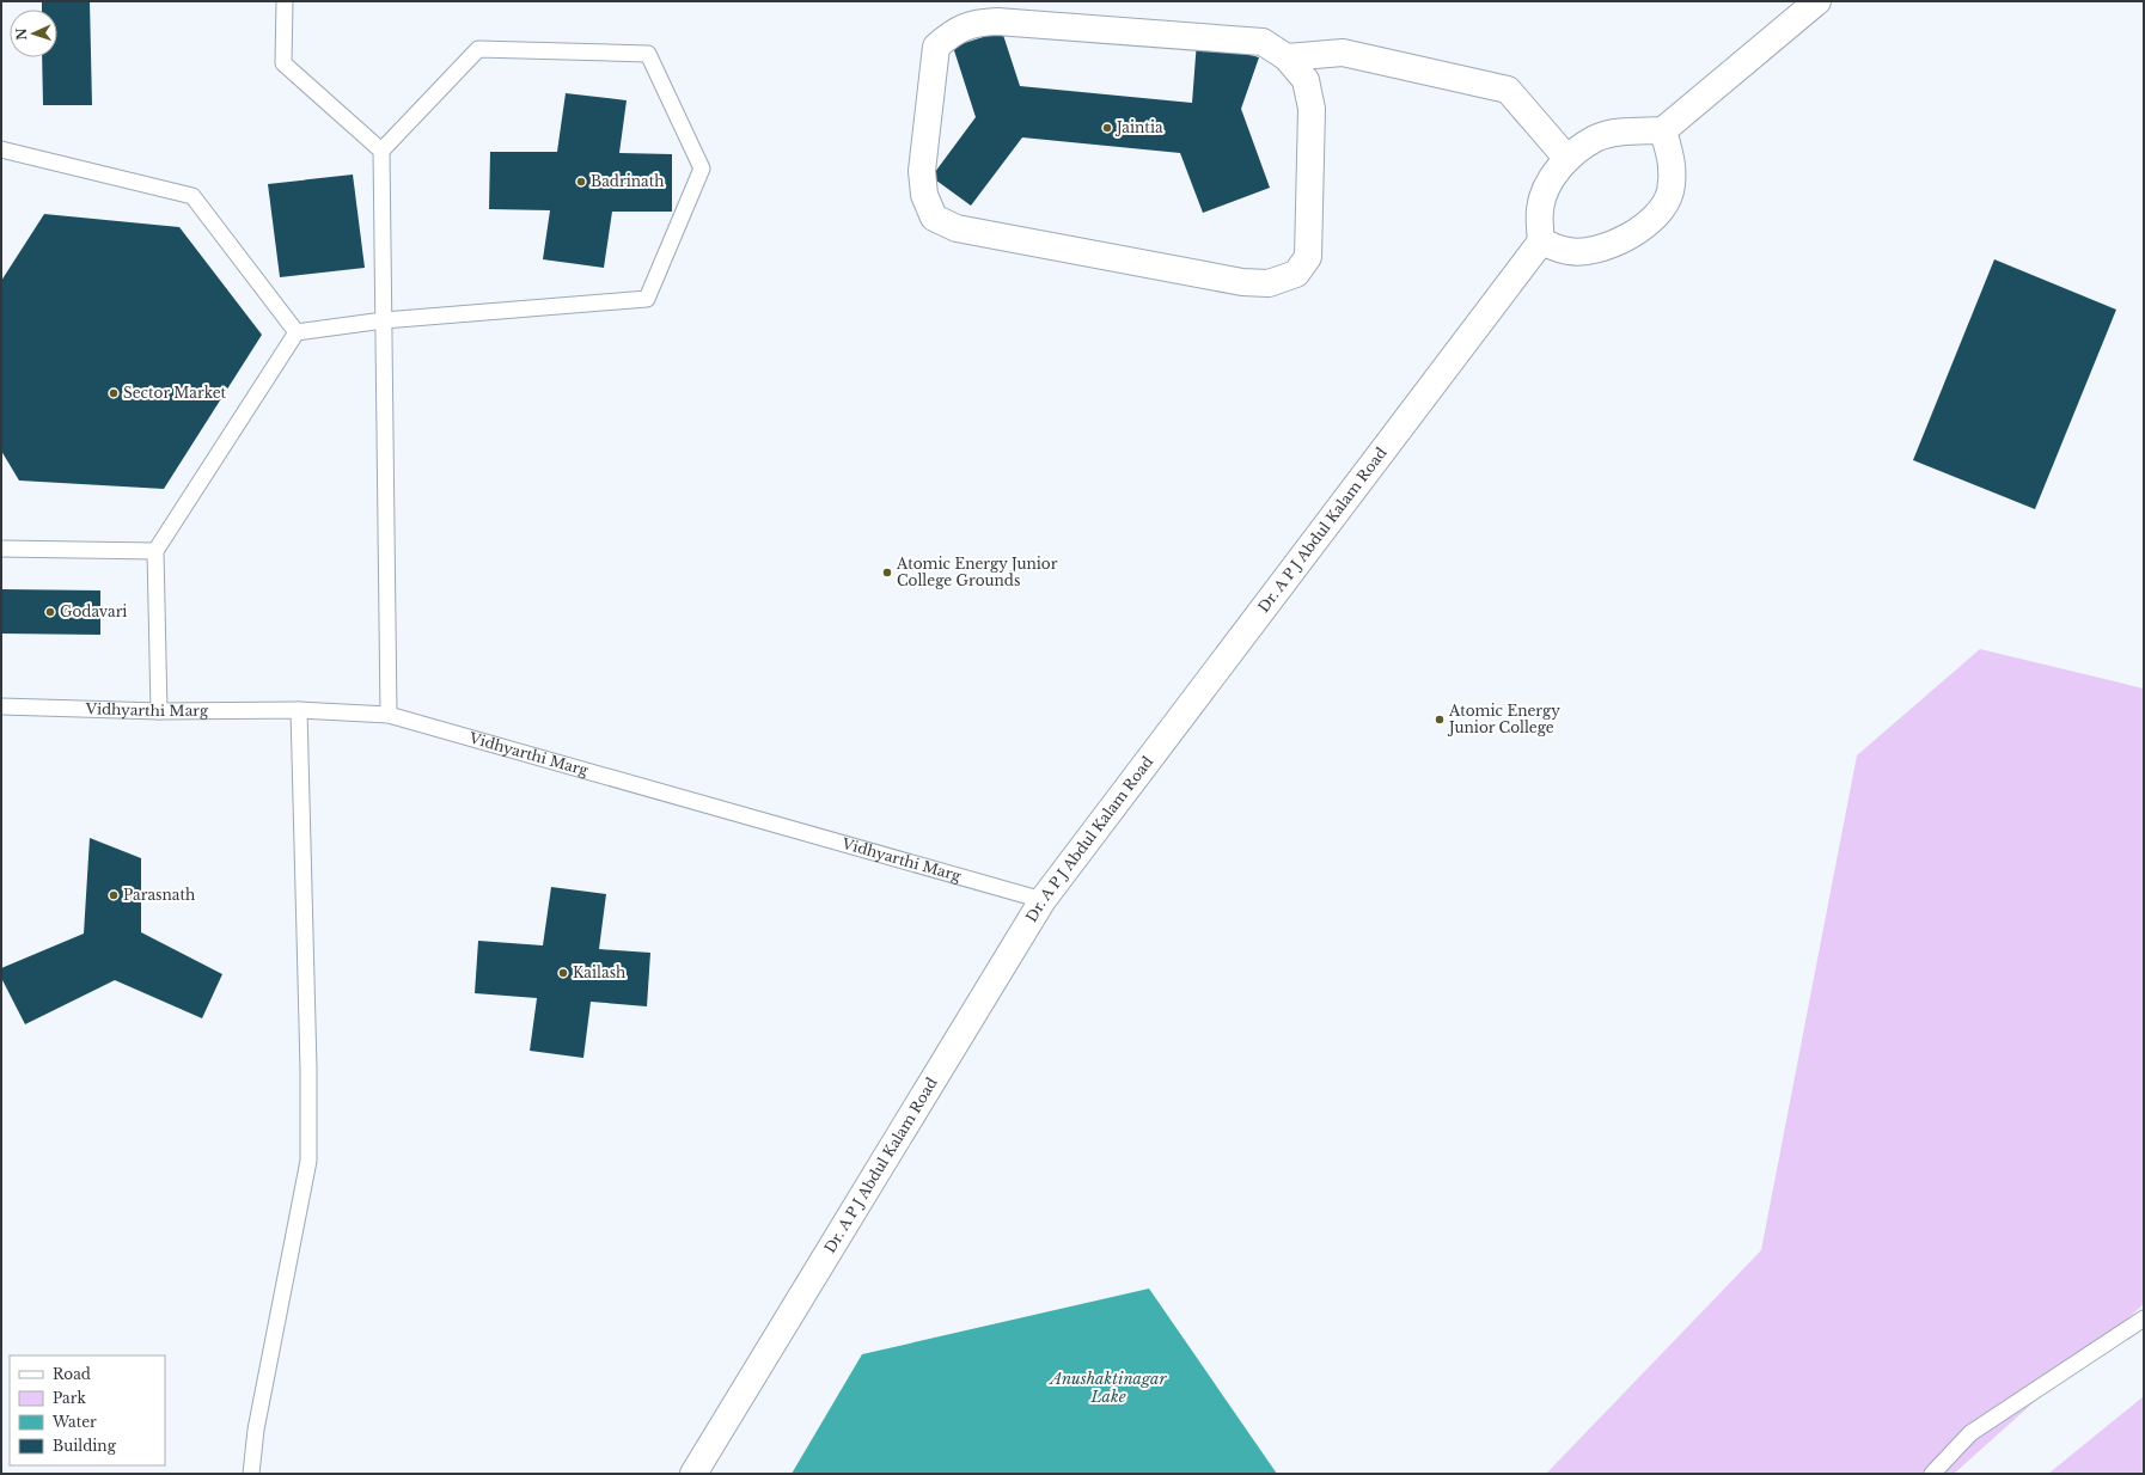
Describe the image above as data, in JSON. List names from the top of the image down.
{
  "streets": {
    "street": ["Dr. A P J Abdul Kalam Road"],
    "lane": ["Vidhyarthi Marg"]
  },
  "crossings": [
    ["Dr. A P J Abdul Kalam Road", "Vidhyarthi Marg"]
  ],
  "water": ["Anushaktinagar Lake"],
  "places": [
    "Jaintia",
    "Badrinath",
    "Sector Market",
    "Atomic Energy Junior College Grounds",
    "Godavari",
    "Atomic Energy Junior College",
    "Parasnath",
    "Kailash"
  ],
  "legend": [
    "Road",
    "Park",
    "Water",
    "Building"
  ],
  "north": "left"
}
